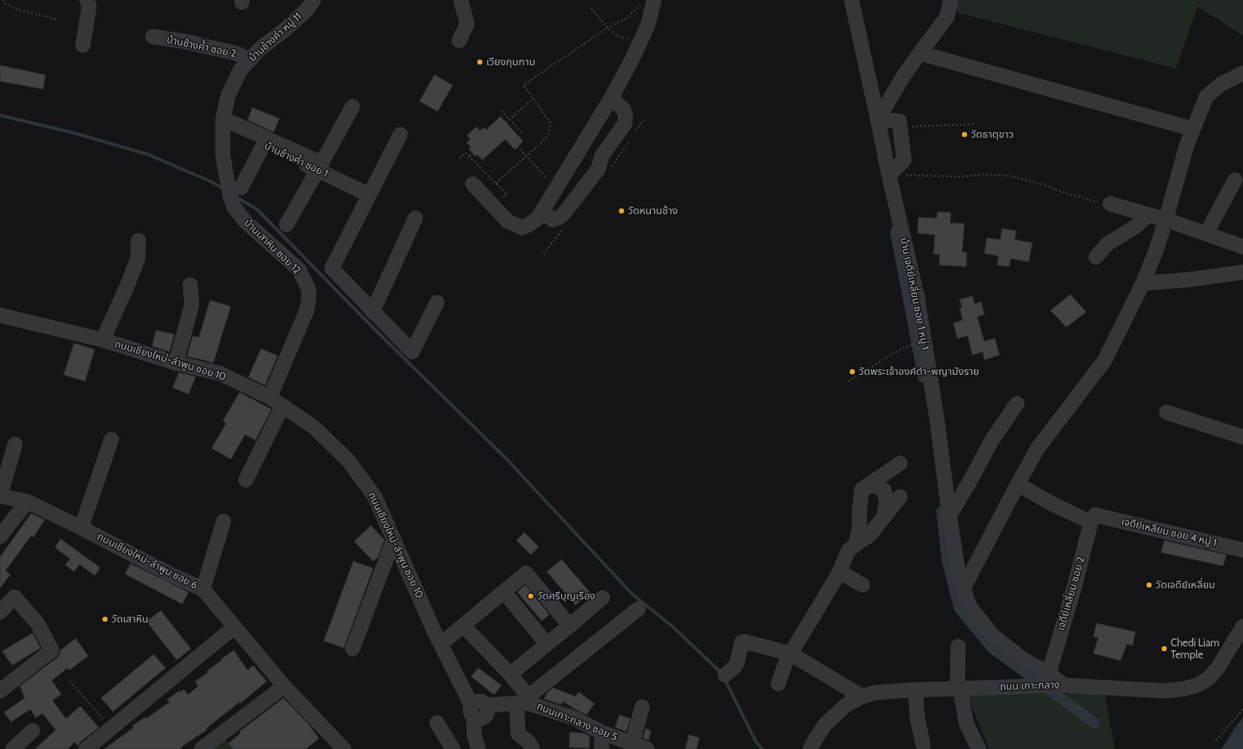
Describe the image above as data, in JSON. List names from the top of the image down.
{
  "streets": {
    "street": [
      "บ้านช้างคำ หมู่ 11",
      "บ้านช้างค้ำ ซอย 2",
      "บ้านช้างค้ำ ซอย 1",
      "บ้านเสาหิน ซอย 12",
      "บ้าน เจดีย์เหลี่ยม ซอย 1 หมู่ 1",
      "ถนนเชียงใหม่-ลำพูน ซอย 10",
      "เจดีย์เหลี่ยม ซอย 4 หมู่ 1",
      "ถนนเชียงใหม่-ลำพูน ซอย 6",
      "เจดีย์เหลี่ยม ซอย 2",
      "ถนน เกาะกลาง",
      "ถนนเกาะกลาง ซอย 5"
    ]
  },
  "crossings": [
    ["บ้านช้างคำ หมู่ 11", "บ้านช้างค้ำ ซอย 2"],
    ["บ้านช้างคำ หมู่ 11", "บ้านช้างค้ำ ซอย 1"],
    ["บ้านช้างคำ หมู่ 11", "บ้านเสาหิน ซอย 12"],
    ["บ้านเสาหิน ซอย 12", "ถนนเชียงใหม่-ลำพูน ซอย 10"],
    ["บ้าน เจดีย์เหลี่ยม ซอย 1 หมู่ 1", "เจดีย์เหลี่ยม ซอย 2"],
    ["บ้าน เจดีย์เหลี่ยม ซอย 1 หมู่ 1", "ถนน เกาะกลาง"],
    ["ถนนเชียงใหม่-ลำพูน ซอย 10", "ถนนเกาะกลาง ซอย 5"],
    ["เจดีย์เหลี่ยม ซอย 4 หมู่ 1", "เจดีย์เหลี่ยม ซอย 2"]
  ],
  "places": [
    "เวียงกุมกาม",
    "วัดธาตุขาว",
    "วัดหนานช้าง",
    "วัดพระเจ้าองค์ดำ-พญามังราย",
    "วัดเจดีย์เหลี่ยม",
    "วัดศรีบุญเรือง",
    "วัดเสาหิน",
    "Chedi Liam Temple"
  ]
}
